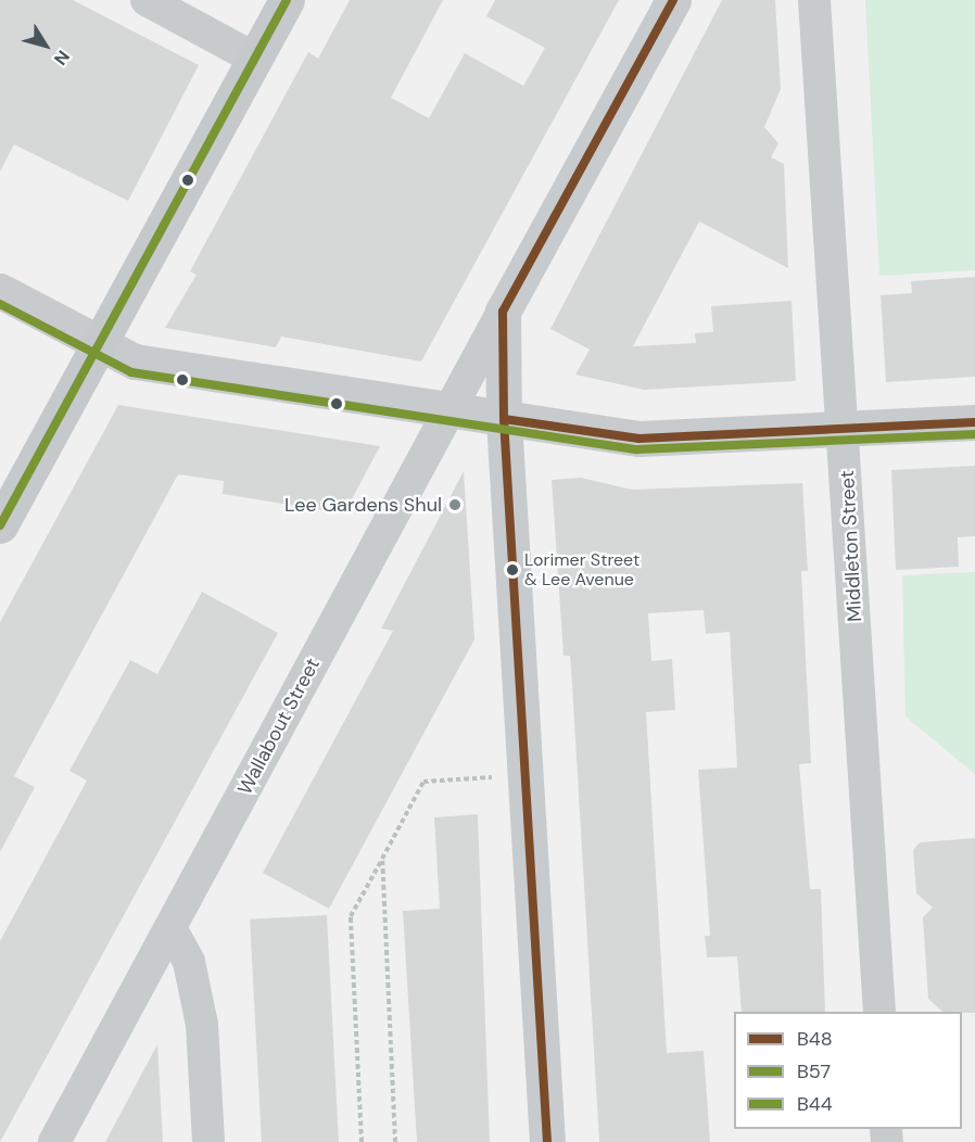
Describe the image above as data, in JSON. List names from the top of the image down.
{
  "streets": {
    "main road": ["Wallabout Street"],
    "street": ["Middleton Street"]
  },
  "places": ["Lee Gardens Shul", "Lorimer Street & Lee Avenue"],
  "lines": ["transit line B48", "transit line B57", "transit line B44"],
  "legend": ["B48", "B57", "B44"],
  "north": "bottom right"
}
